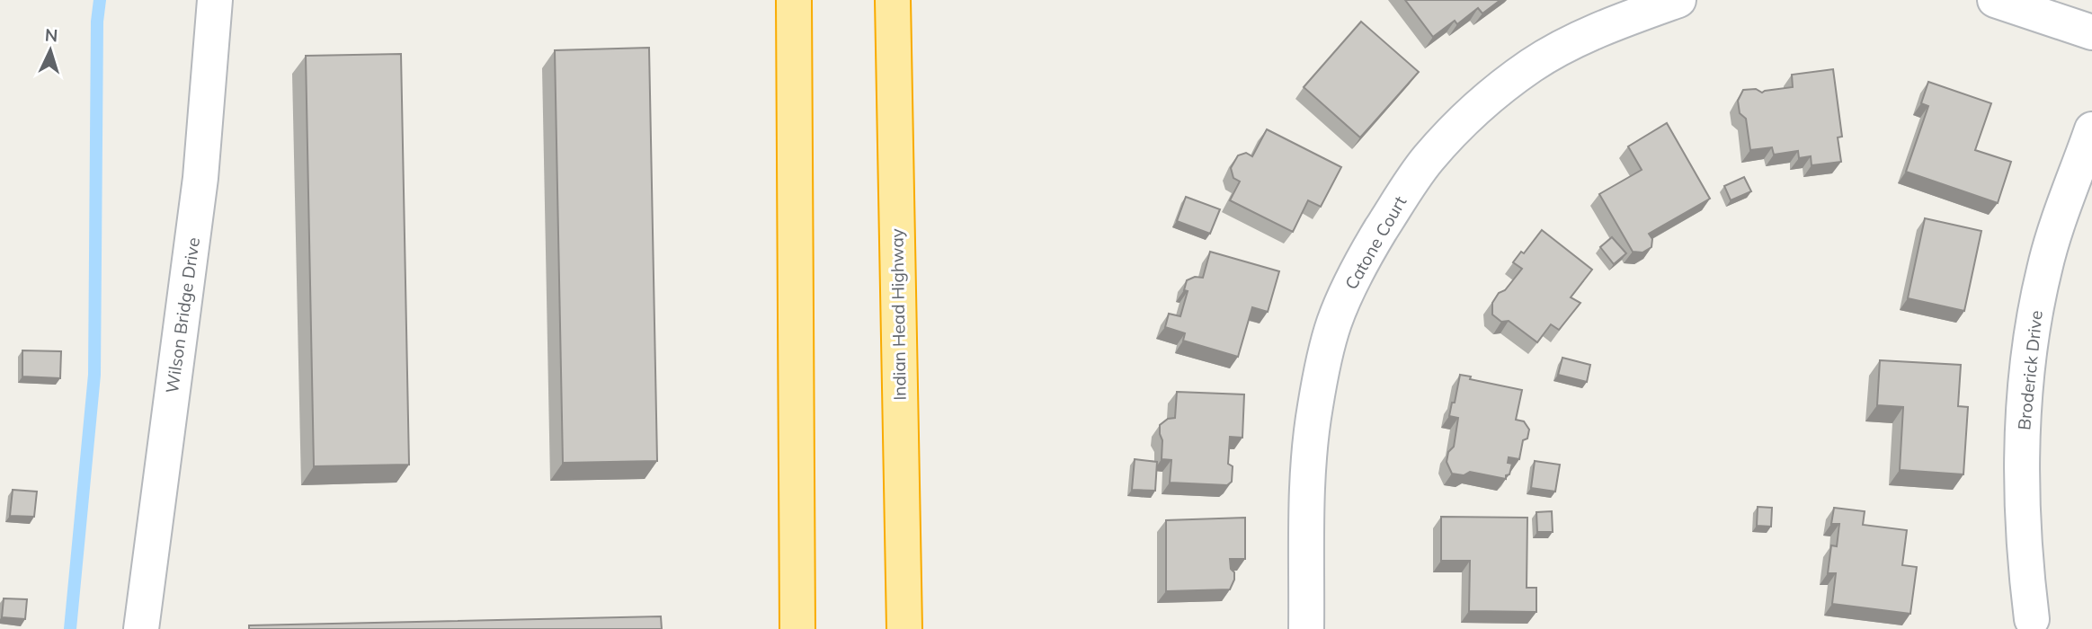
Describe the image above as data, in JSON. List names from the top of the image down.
{
  "streets": {
    "highway": ["Indian Head Highway"],
    "street": ["Catone Court", "Wilson Bridge Drive", "Broderick Drive"]
  },
  "north": "top"
}
